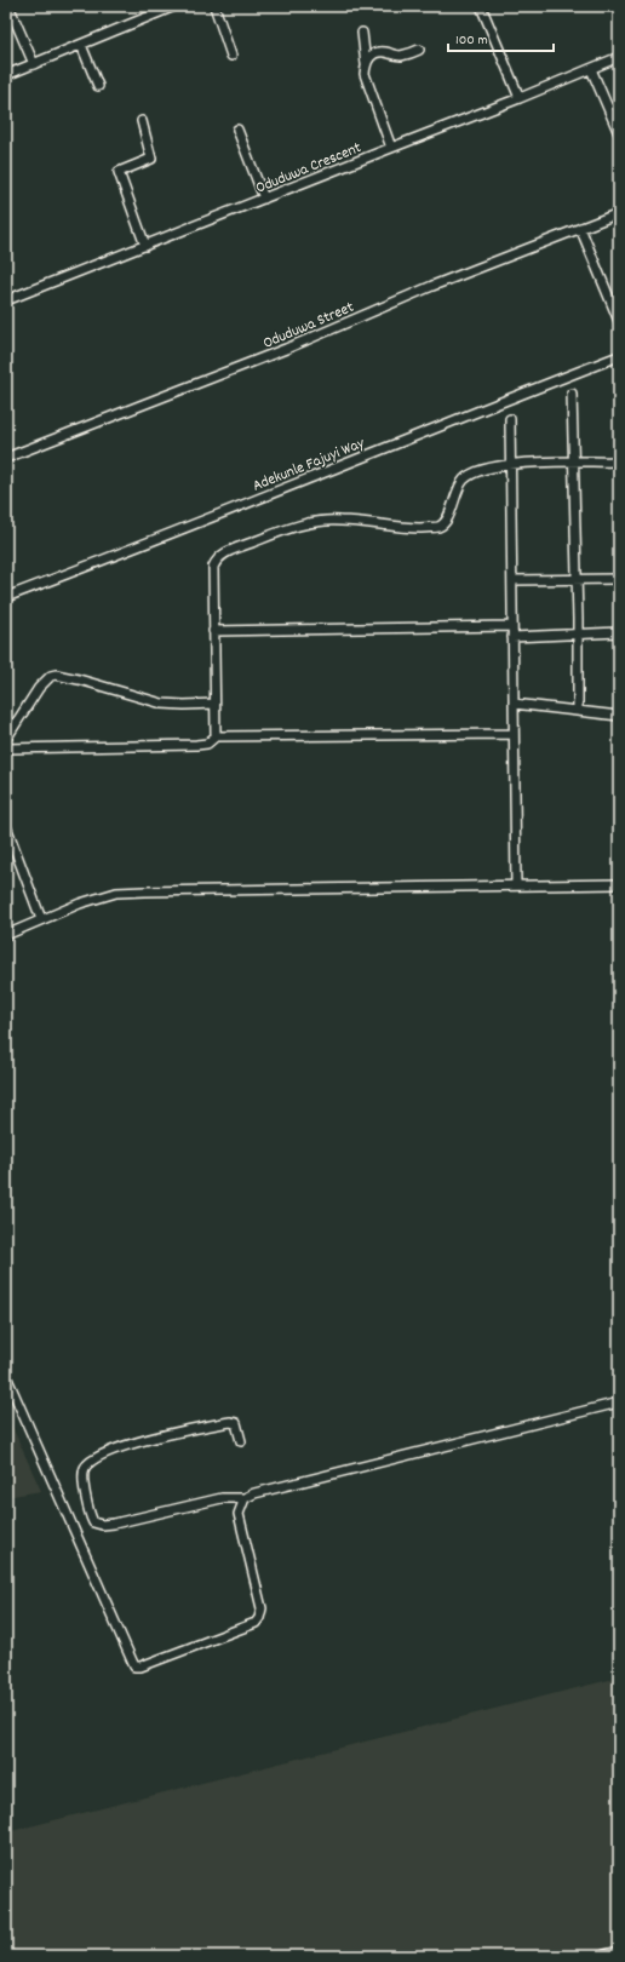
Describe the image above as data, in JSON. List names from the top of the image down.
{
  "streets": {
    "street": ["Oduduwa Crescent", "Oduduwa Street", "Adekunle Fajuyi Way"]
  },
  "scale_bar": "100 m"
}
